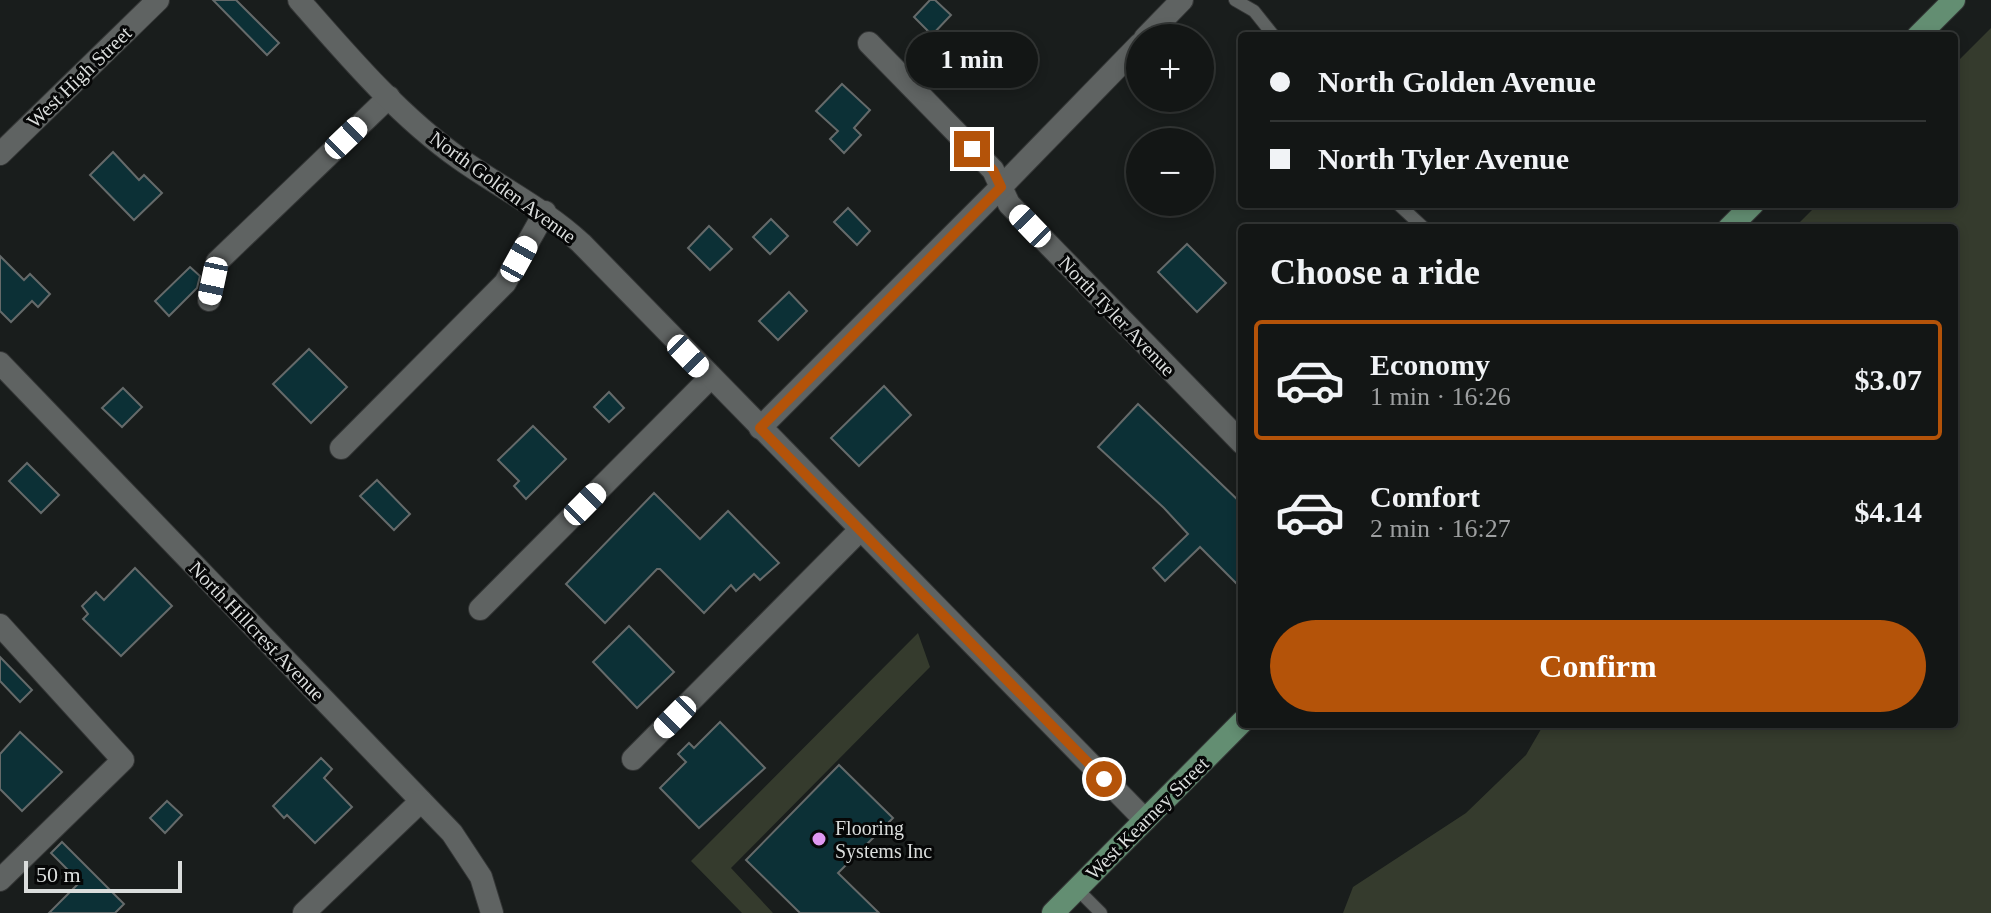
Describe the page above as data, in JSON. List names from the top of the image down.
{
  "streets": {
    "main road": ["West Kearney Street"],
    "street": [
      "West High Street",
      "North Golden Avenue",
      "North Tyler Avenue",
      "North Hillcrest Avenue"
    ]
  },
  "crossings": [
    ["North Golden Avenue", "West Kearney Street"]
  ],
  "places": ["Flooring Systems Inc"],
  "scale_bar": "50 m",
  "page": {
    "map_buttons": ["+", "−"],
    "bubble": "1 min",
    "banner": ["North Golden Avenue", "North Tyler Avenue"],
    "heading": "Choose a ride",
    "list": [
      {
        "name": "Economy",
        "note": "1 min · 16:26",
        "value": "$3.07"
      },
      {
        "name": "Comfort",
        "note": "2 min · 16:27",
        "value": "$4.14"
      }
    ],
    "buttons": "Confirm",
    "scale": "50 m"
  }
}
